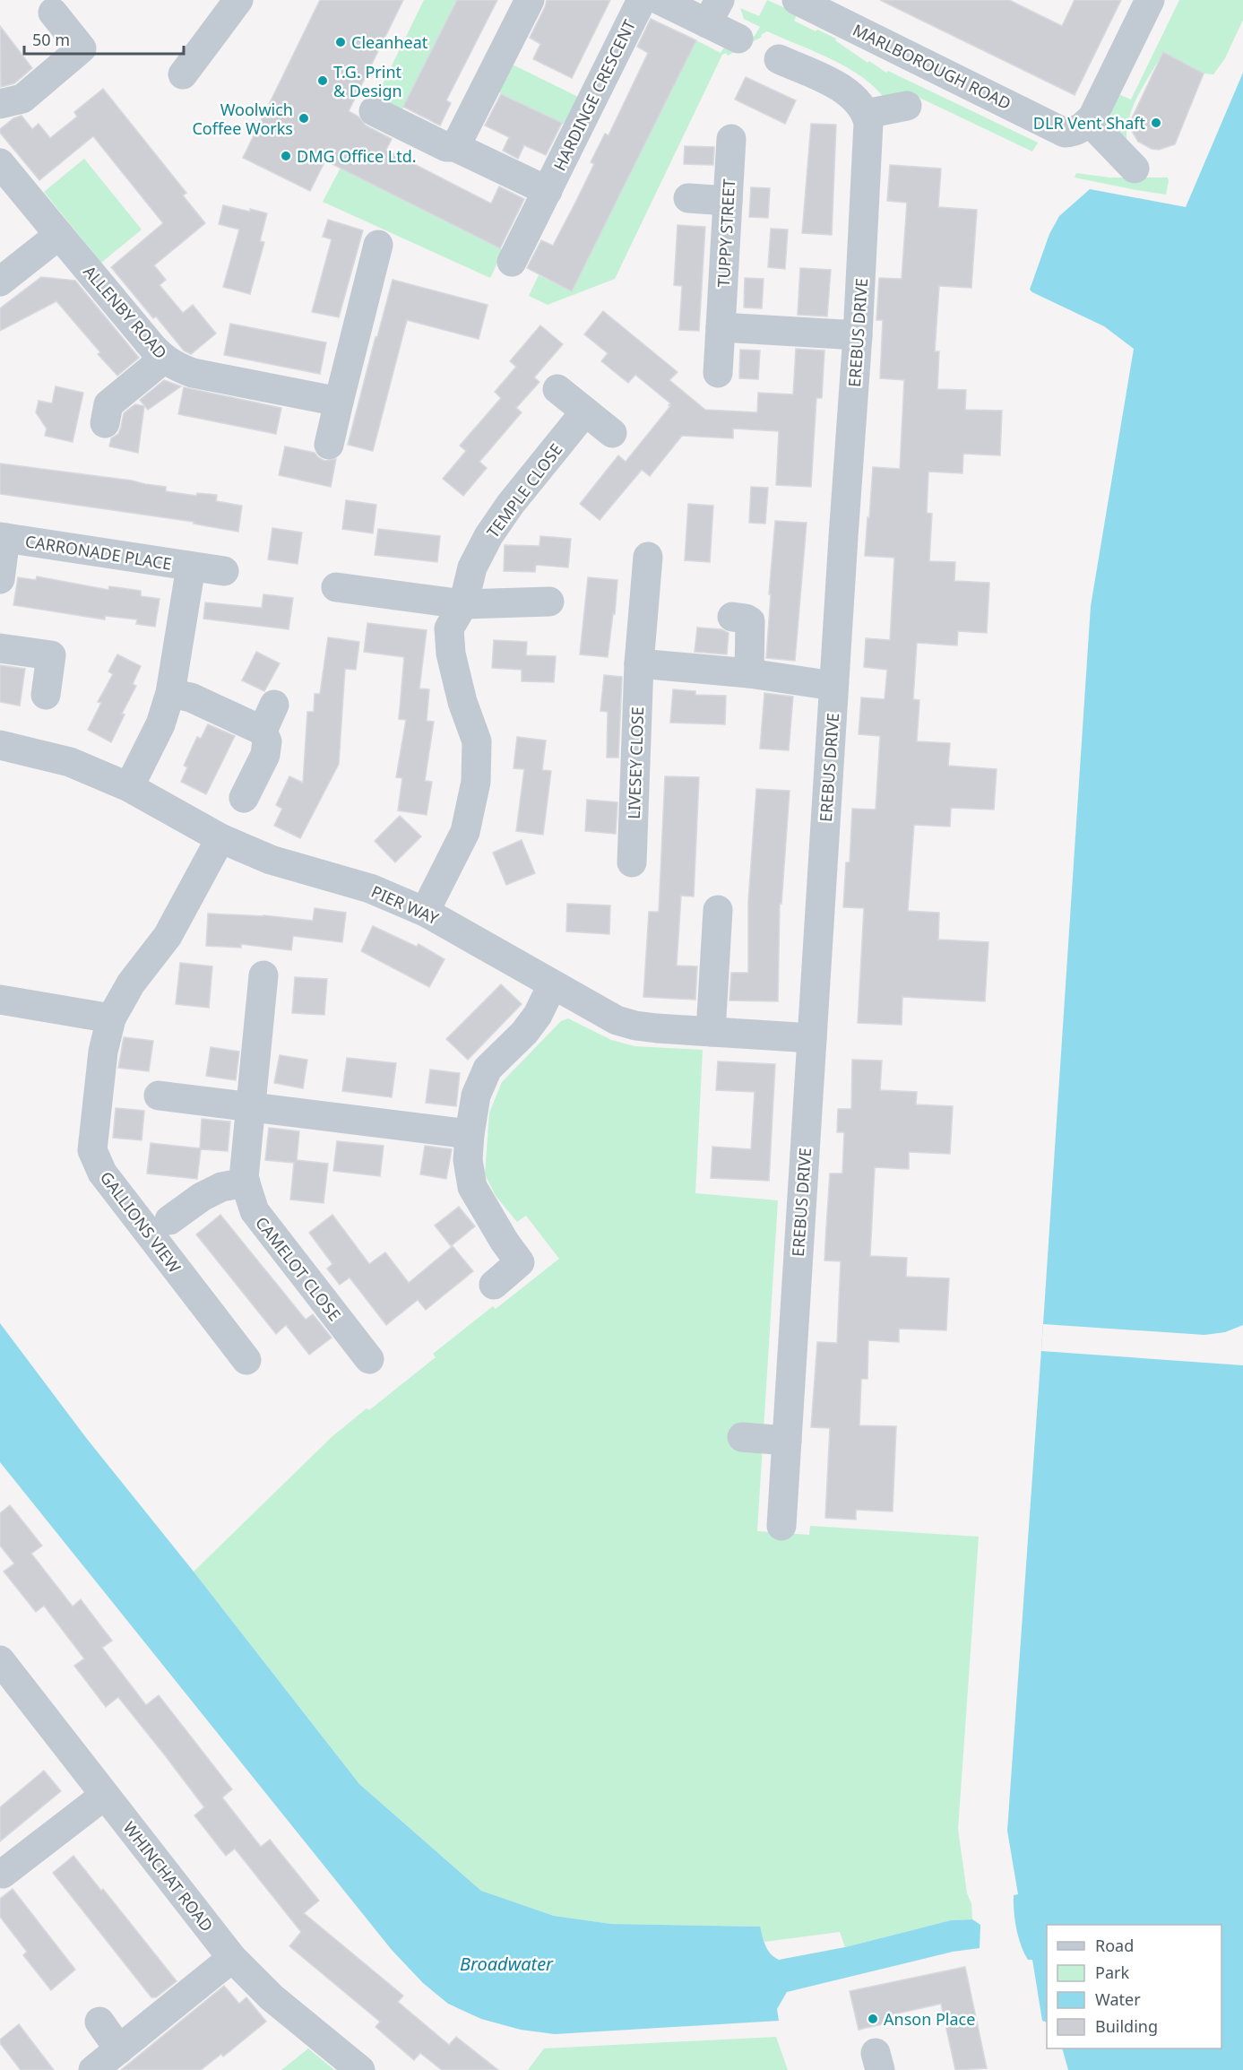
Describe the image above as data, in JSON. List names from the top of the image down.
{
  "streets": {
    "street": [
      "MARLBOROUGH ROAD",
      "HARDINGE CRESCENT",
      "TUPPY STREET",
      "ALLENBY ROAD",
      "EREBUS DRIVE",
      "TEMPLE CLOSE",
      "CARRONADE PLACE",
      "LIVESEY CLOSE",
      "PIER WAY",
      "GALLIONS VIEW",
      "CAMELOT CLOSE",
      "WHINCHAT ROAD"
    ]
  },
  "crossings": [
    ["EREBUS DRIVE", "PIER WAY"],
    ["TEMPLE CLOSE", "PIER WAY"],
    ["CARRONADE PLACE", "PIER WAY"],
    ["PIER WAY", "GALLIONS VIEW"]
  ],
  "water": ["Broadwater"],
  "places": [
    "Cleanheat",
    "T.G. Print & Design",
    "Woolwich Coffee Works",
    "DLR Vent Shaft",
    "DMG Office Ltd.",
    "Anson Place"
  ],
  "legend": [
    "Road",
    "Park",
    "Water",
    "Building"
  ],
  "scale_bar": "50 m"
}
